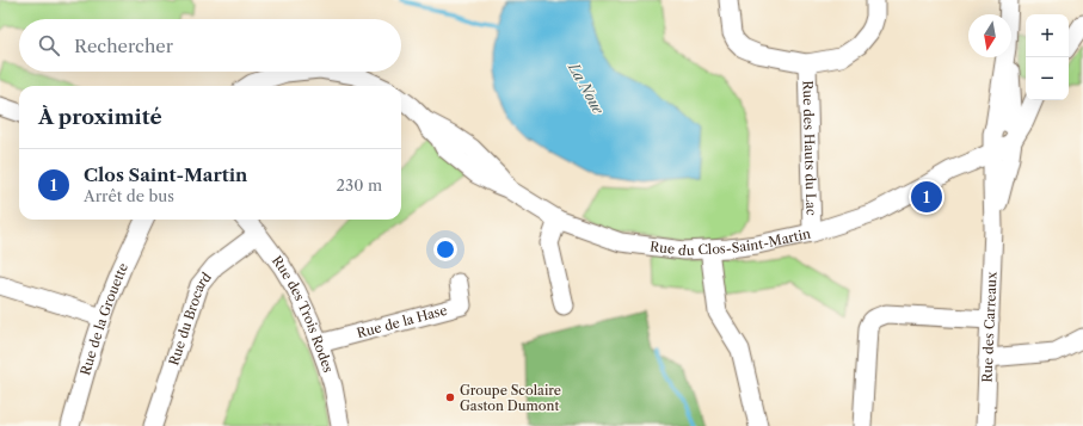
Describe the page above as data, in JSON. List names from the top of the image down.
{
  "streets": {
    "street": [
      "Rue des Hauts du Lac",
      "Rue du Clos-Saint-Martin",
      "Rue des Trois Rodes",
      "Rue de la Grouette",
      "Rue du Brocard",
      "Rue de la Hase",
      "Rue des Carreaux"
    ]
  },
  "crossings": [
    ["Rue des Hauts du Lac", "Rue du Clos-Saint-Martin"],
    ["Rue du Clos-Saint-Martin", "Rue des Carreaux"],
    ["Rue des Trois Rodes", "Rue du Brocard"],
    ["Rue des Trois Rodes", "Rue de la Hase"]
  ],
  "water": ["La Noue"],
  "places": ["Groupe Scolaire Gaston Dumont"],
  "north": "bottom",
  "page": {
    "map_buttons": ["+", "−"],
    "search": "Rechercher",
    "heading": "À proximité",
    "list": [
      {
        "mark": "1",
        "name": "Clos Saint-Martin",
        "note": "Arrêt de bus",
        "value": "230 m"
      }
    ],
    "pins": "1"
  }
}
